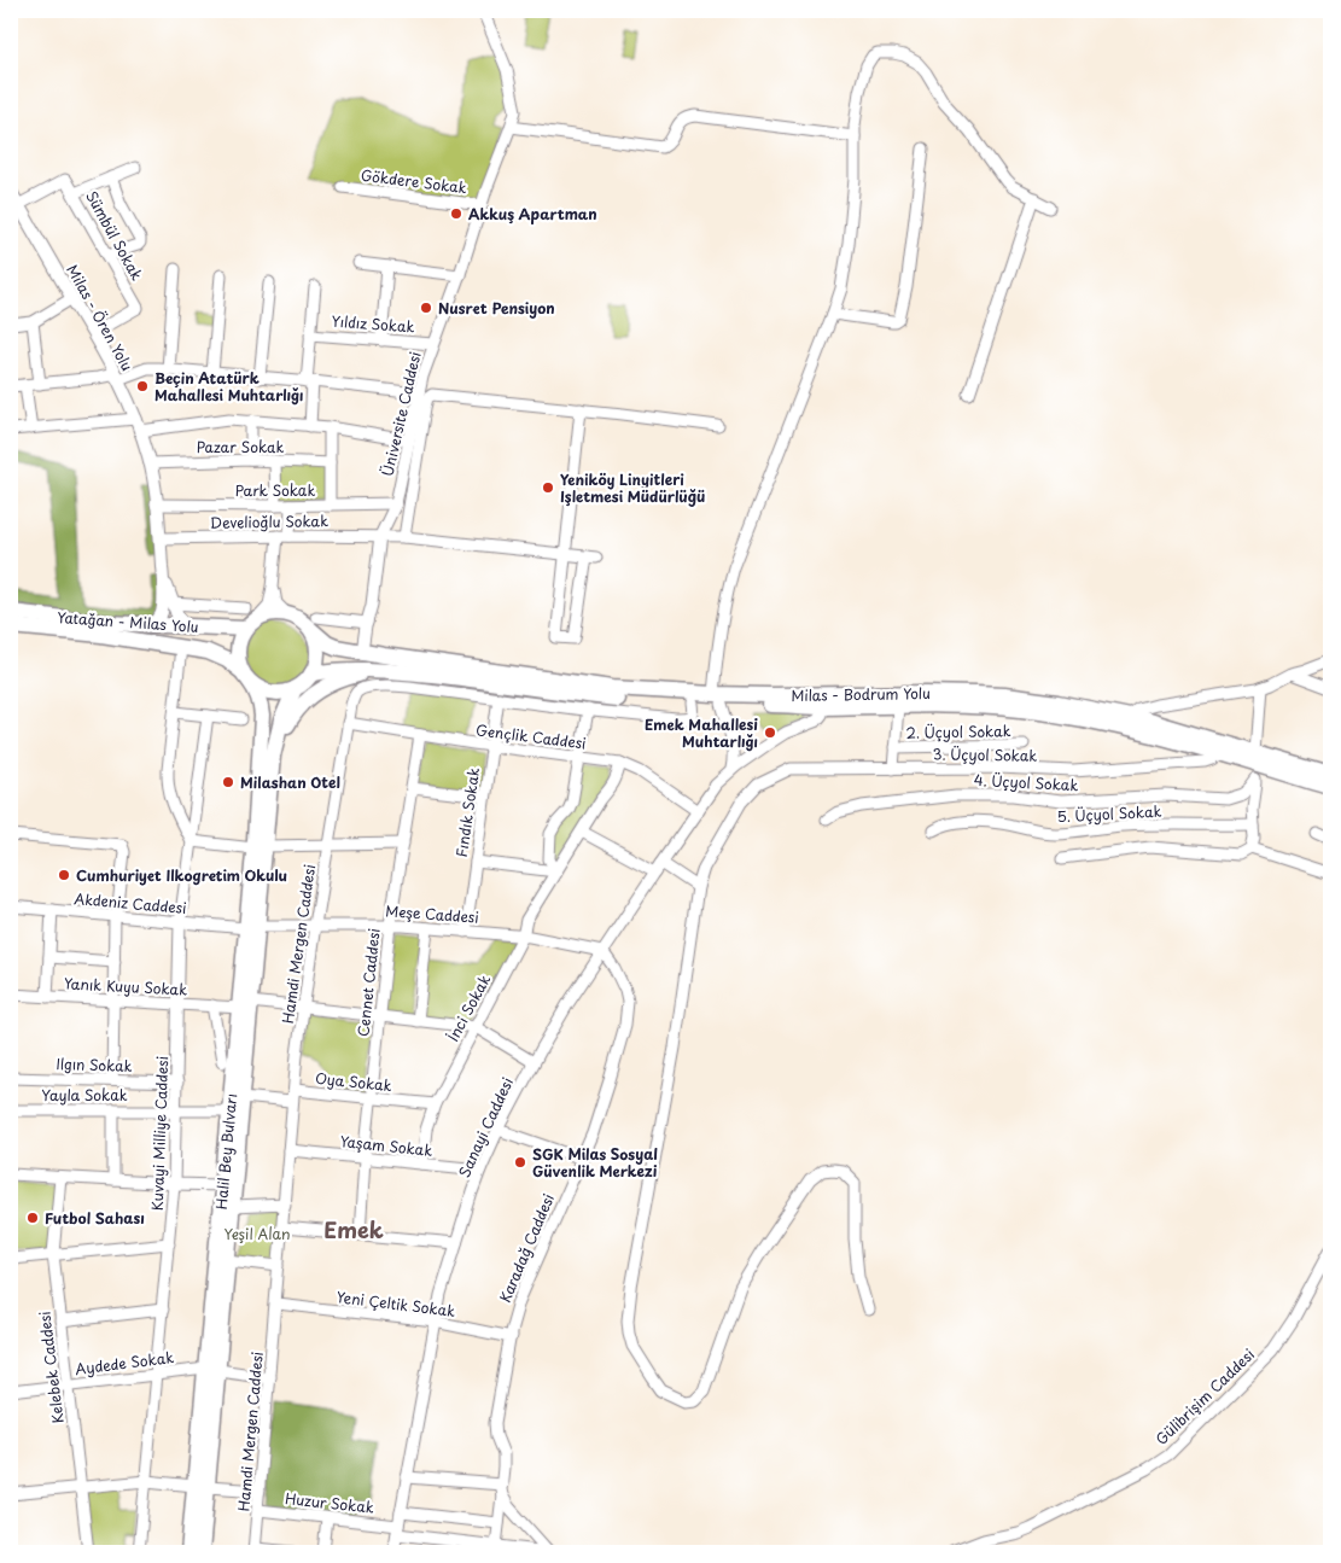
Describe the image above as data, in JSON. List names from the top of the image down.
{
  "streets": {
    "highway": ["Yatağan - Milas Yolu", "Milas - Bodrum Yolu", "Halil Bey Bulvarı"],
    "main road": ["Milas - Ören Yolu"],
    "street": [
      "Gökdere Sokak",
      "Sümbül Sokak",
      "Yıldız Sokak",
      "Üniversite Caddesi",
      "Pazar Sokak",
      "Park Sokak",
      "Develioğlu Sokak",
      "2. Üçyol Sokak",
      "Gençlik Caddesi",
      "3. Üçyol Sokak",
      "4. Üçyol Sokak",
      "Fındık Sokak",
      "5. Üçyol Sokak",
      "Akdeniz Caddesi",
      "Meşe Caddesi",
      "Hamdi Mergen Caddesi",
      "Cennet Caddesi",
      "Yanık Kuyu Sokak",
      "İnci Sokak",
      "Ilgın Sokak",
      "Oya Sokak",
      "Yayla Sokak",
      "Sanayi Caddesi",
      "Kuvayi Milliye Caddesi",
      "Yaşam Sokak",
      "Karadağ Caddesi",
      "Yeni Çeltik Sokak",
      "Aydede Sokak",
      "Kelebek Caddesi",
      "Gülibrişim Caddesi",
      "Huzur Sokak"
    ]
  },
  "crossings": [
    ["Gökdere Sokak", "Üniversite Caddesi"],
    ["Sümbül Sokak", "Milas - Ören Yolu"],
    ["Milas - Ören Yolu", "Pazar Sokak"],
    ["Milas - Ören Yolu", "Park Sokak"],
    ["Milas - Ören Yolu", "Develioğlu Sokak"],
    ["Yıldız Sokak", "Üniversite Caddesi"],
    ["Üniversite Caddesi", "Park Sokak"],
    ["Üniversite Caddesi", "Develioğlu Sokak"],
    ["Milas - Bodrum Yolu", "3. Üçyol Sokak"],
    ["Milas - Bodrum Yolu", "4. Üçyol Sokak"],
    ["Milas - Bodrum Yolu", "Hamdi Mergen Caddesi"],
    ["Milas - Bodrum Yolu", "Sanayi Caddesi"],
    ["Gençlik Caddesi", "Fındık Sokak"],
    ["Gençlik Caddesi", "Hamdi Mergen Caddesi"],
    ["Gençlik Caddesi", "Cennet Caddesi"],
    ["Gençlik Caddesi", "İnci Sokak"],
    ["Gençlik Caddesi", "Sanayi Caddesi"],
    ["Fındık Sokak", "Meşe Caddesi"],
    ["Fındık Sokak", "Hamdi Mergen Caddesi"],
    ["Akdeniz Caddesi", "Meşe Caddesi"],
    ["Akdeniz Caddesi", "Kuvayi Milliye Caddesi"],
    ["Akdeniz Caddesi", "Halil Bey Bulvarı"],
    ["Meşe Caddesi", "Hamdi Mergen Caddesi"],
    ["Meşe Caddesi", "Cennet Caddesi"],
    ["Meşe Caddesi", "İnci Sokak"],
    ["Meşe Caddesi", "Sanayi Caddesi"],
    ["Meşe Caddesi", "Halil Bey Bulvarı"],
    ["Meşe Caddesi", "Karadağ Caddesi"],
    ["Hamdi Mergen Caddesi", "Yanık Kuyu Sokak"],
    ["Hamdi Mergen Caddesi", "Oya Sokak"],
    ["Hamdi Mergen Caddesi", "Yaşam Sokak"],
    ["Hamdi Mergen Caddesi", "Yeni Çeltik Sokak"],
    ["Hamdi Mergen Caddesi", "Aydede Sokak"],
    ["Hamdi Mergen Caddesi", "Huzur Sokak"],
    ["Cennet Caddesi", "Yanık Kuyu Sokak"],
    ["Cennet Caddesi", "Oya Sokak"],
    ["Cennet Caddesi", "Yaşam Sokak"],
    ["Yanık Kuyu Sokak", "İnci Sokak"],
    ["Yanık Kuyu Sokak", "Kuvayi Milliye Caddesi"],
    ["Yanık Kuyu Sokak", "Halil Bey Bulvarı"],
    ["İnci Sokak", "Oya Sokak"],
    ["İnci Sokak", "Yaşam Sokak"],
    ["Ilgın Sokak", "Kuvayi Milliye Caddesi"],
    ["Oya Sokak", "Halil Bey Bulvarı"],
    ["Yayla Sokak", "Kuvayi Milliye Caddesi"],
    ["Yayla Sokak", "Halil Bey Bulvarı"],
    ["Sanayi Caddesi", "Yaşam Sokak"],
    ["Sanayi Caddesi", "Karadağ Caddesi"],
    ["Sanayi Caddesi", "Yeni Çeltik Sokak"],
    ["Sanayi Caddesi", "Huzur Sokak"],
    ["Kuvayi Milliye Caddesi", "Aydede Sokak"],
    ["Halil Bey Bulvarı", "Aydede Sokak"],
    ["Karadağ Caddesi", "Yeni Çeltik Sokak"],
    ["Karadağ Caddesi", "Huzur Sokak"],
    ["Aydede Sokak", "Kelebek Caddesi"]
  ],
  "districts": ["Emek"],
  "parks": ["Yeşil Alan"],
  "places": [
    "Akkuş Apartman",
    "Nusret Pensiyon",
    "Beçin Atatürk Mahallesi Muhtarlığı",
    "Yeniköy Linyitleri Işletmesi Müdürlüğü",
    "Emek Mahallesi Muhtarlığı",
    "Milashan Otel",
    "Cumhuriyet Ilkogretim Okulu",
    "SGK Milas Sosyal Güvenlik Merkezi",
    "Futbol Sahası"
  ]
}
